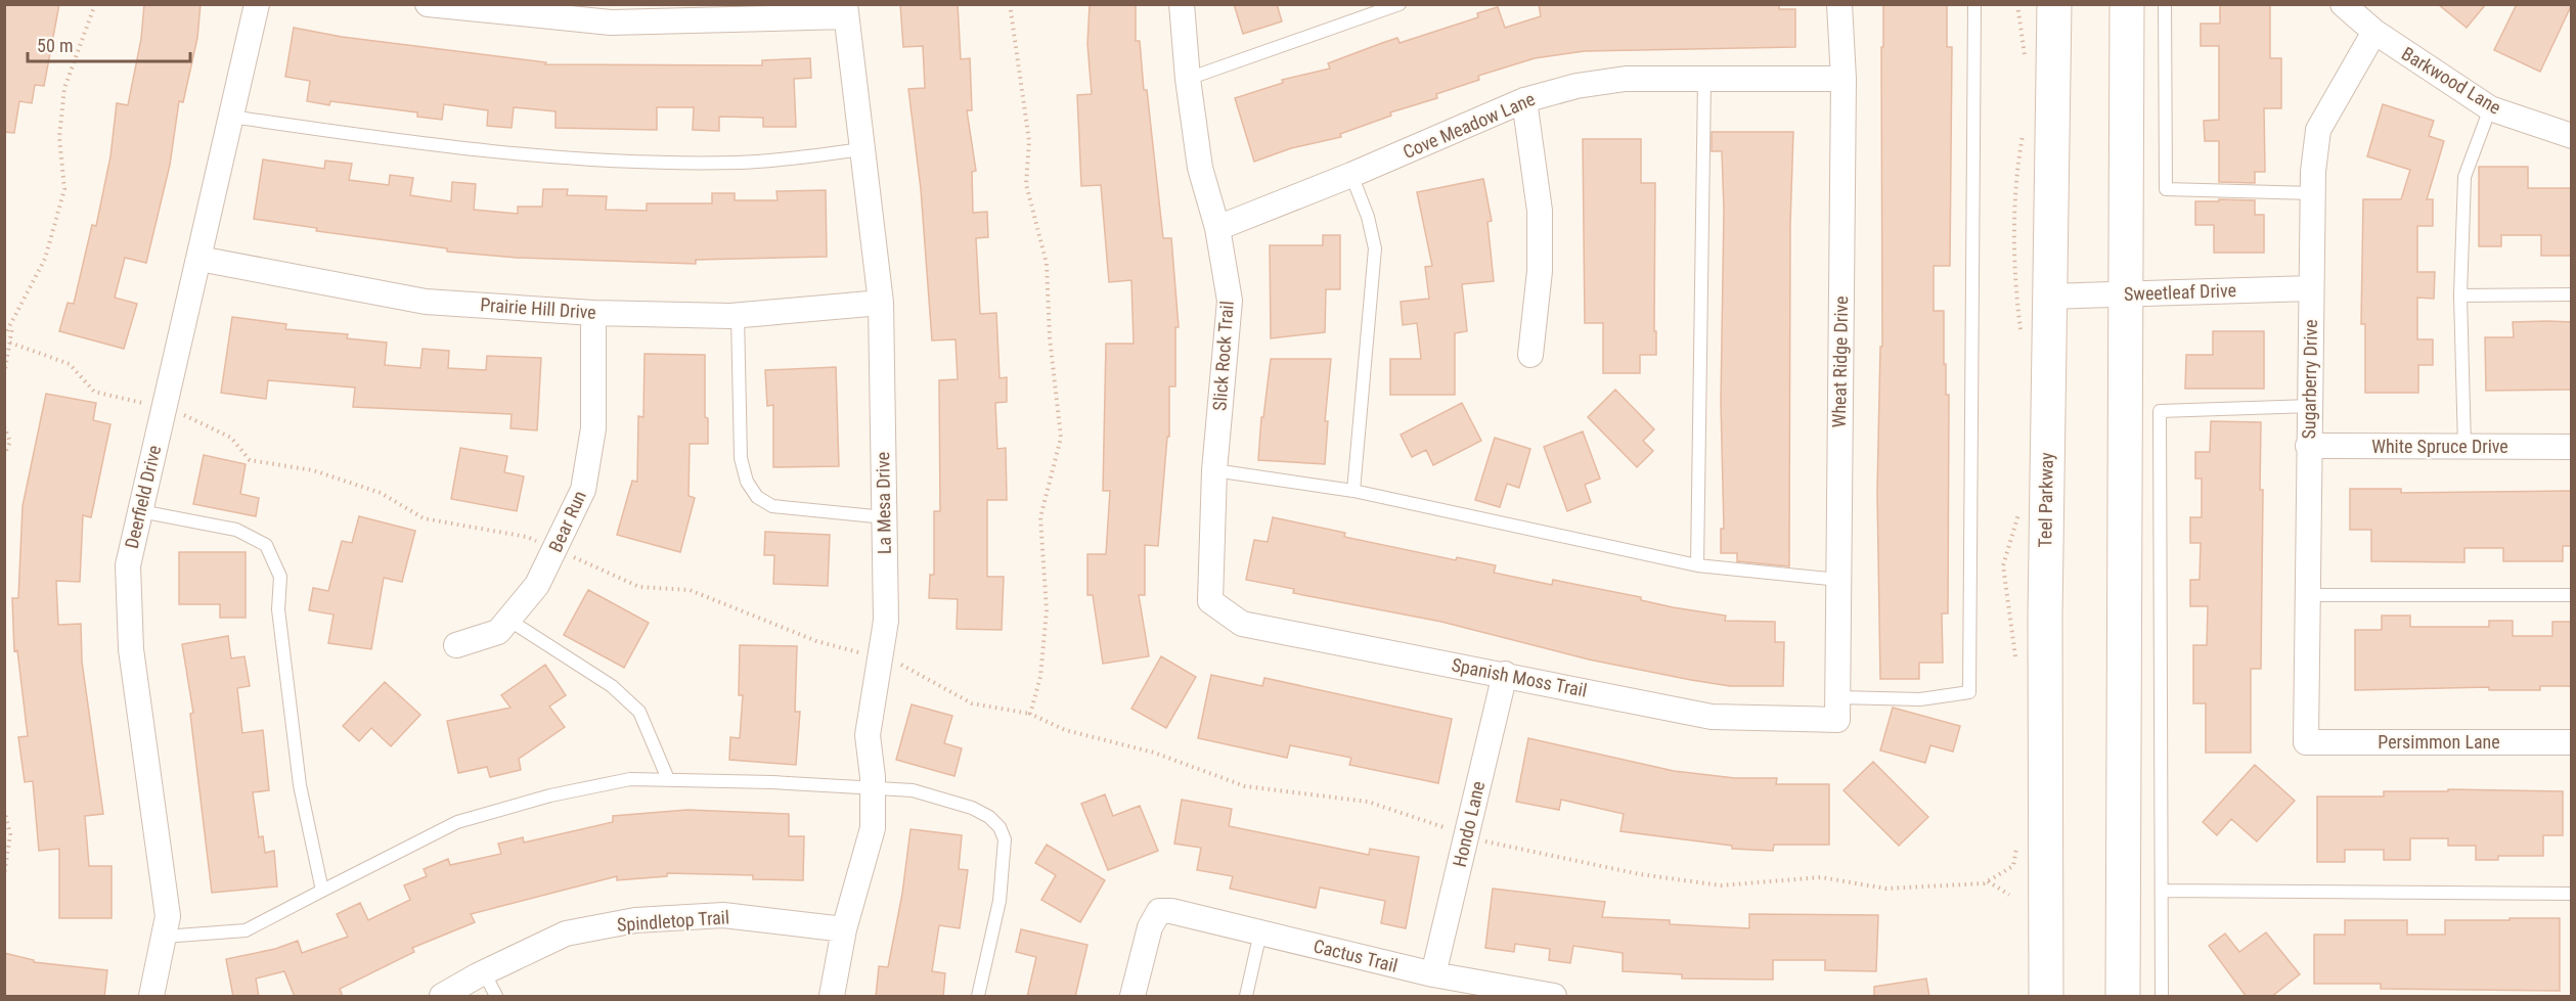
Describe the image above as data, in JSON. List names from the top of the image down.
{
  "streets": {
    "main road": ["Teel Parkway"],
    "street": [
      "Barkwood Lane",
      "Cove Meadow Lane",
      "Sweetleaf Drive",
      "Prairie Hill Drive",
      "Slick Rock Trail",
      "Wheat Ridge Drive",
      "Sugarberry Drive",
      "White Spruce Drive",
      "Deerfield Drive",
      "La Mesa Drive",
      "Bear Run",
      "Spanish Moss Trail",
      "Persimmon Lane",
      "Hondo Lane",
      "Spindletop Trail",
      "Cactus Trail"
    ]
  },
  "crossings": [
    ["Barkwood Lane", "Sugarberry Drive"],
    ["Cove Meadow Lane", "Slick Rock Trail"],
    ["Cove Meadow Lane", "Wheat Ridge Drive"],
    ["Sweetleaf Drive", "Sugarberry Drive"],
    ["Sweetleaf Drive", "Teel Parkway"],
    ["Prairie Hill Drive", "Deerfield Drive"],
    ["Prairie Hill Drive", "La Mesa Drive"],
    ["Prairie Hill Drive", "Bear Run"],
    ["Slick Rock Trail", "Spanish Moss Trail"],
    ["Wheat Ridge Drive", "Spanish Moss Trail"],
    ["Sugarberry Drive", "White Spruce Drive"],
    ["Sugarberry Drive", "Persimmon Lane"],
    ["La Mesa Drive", "Spindletop Trail"],
    ["Spanish Moss Trail", "Hondo Lane"],
    ["Hondo Lane", "Cactus Trail"]
  ],
  "scale_bar": "50 m"
}
